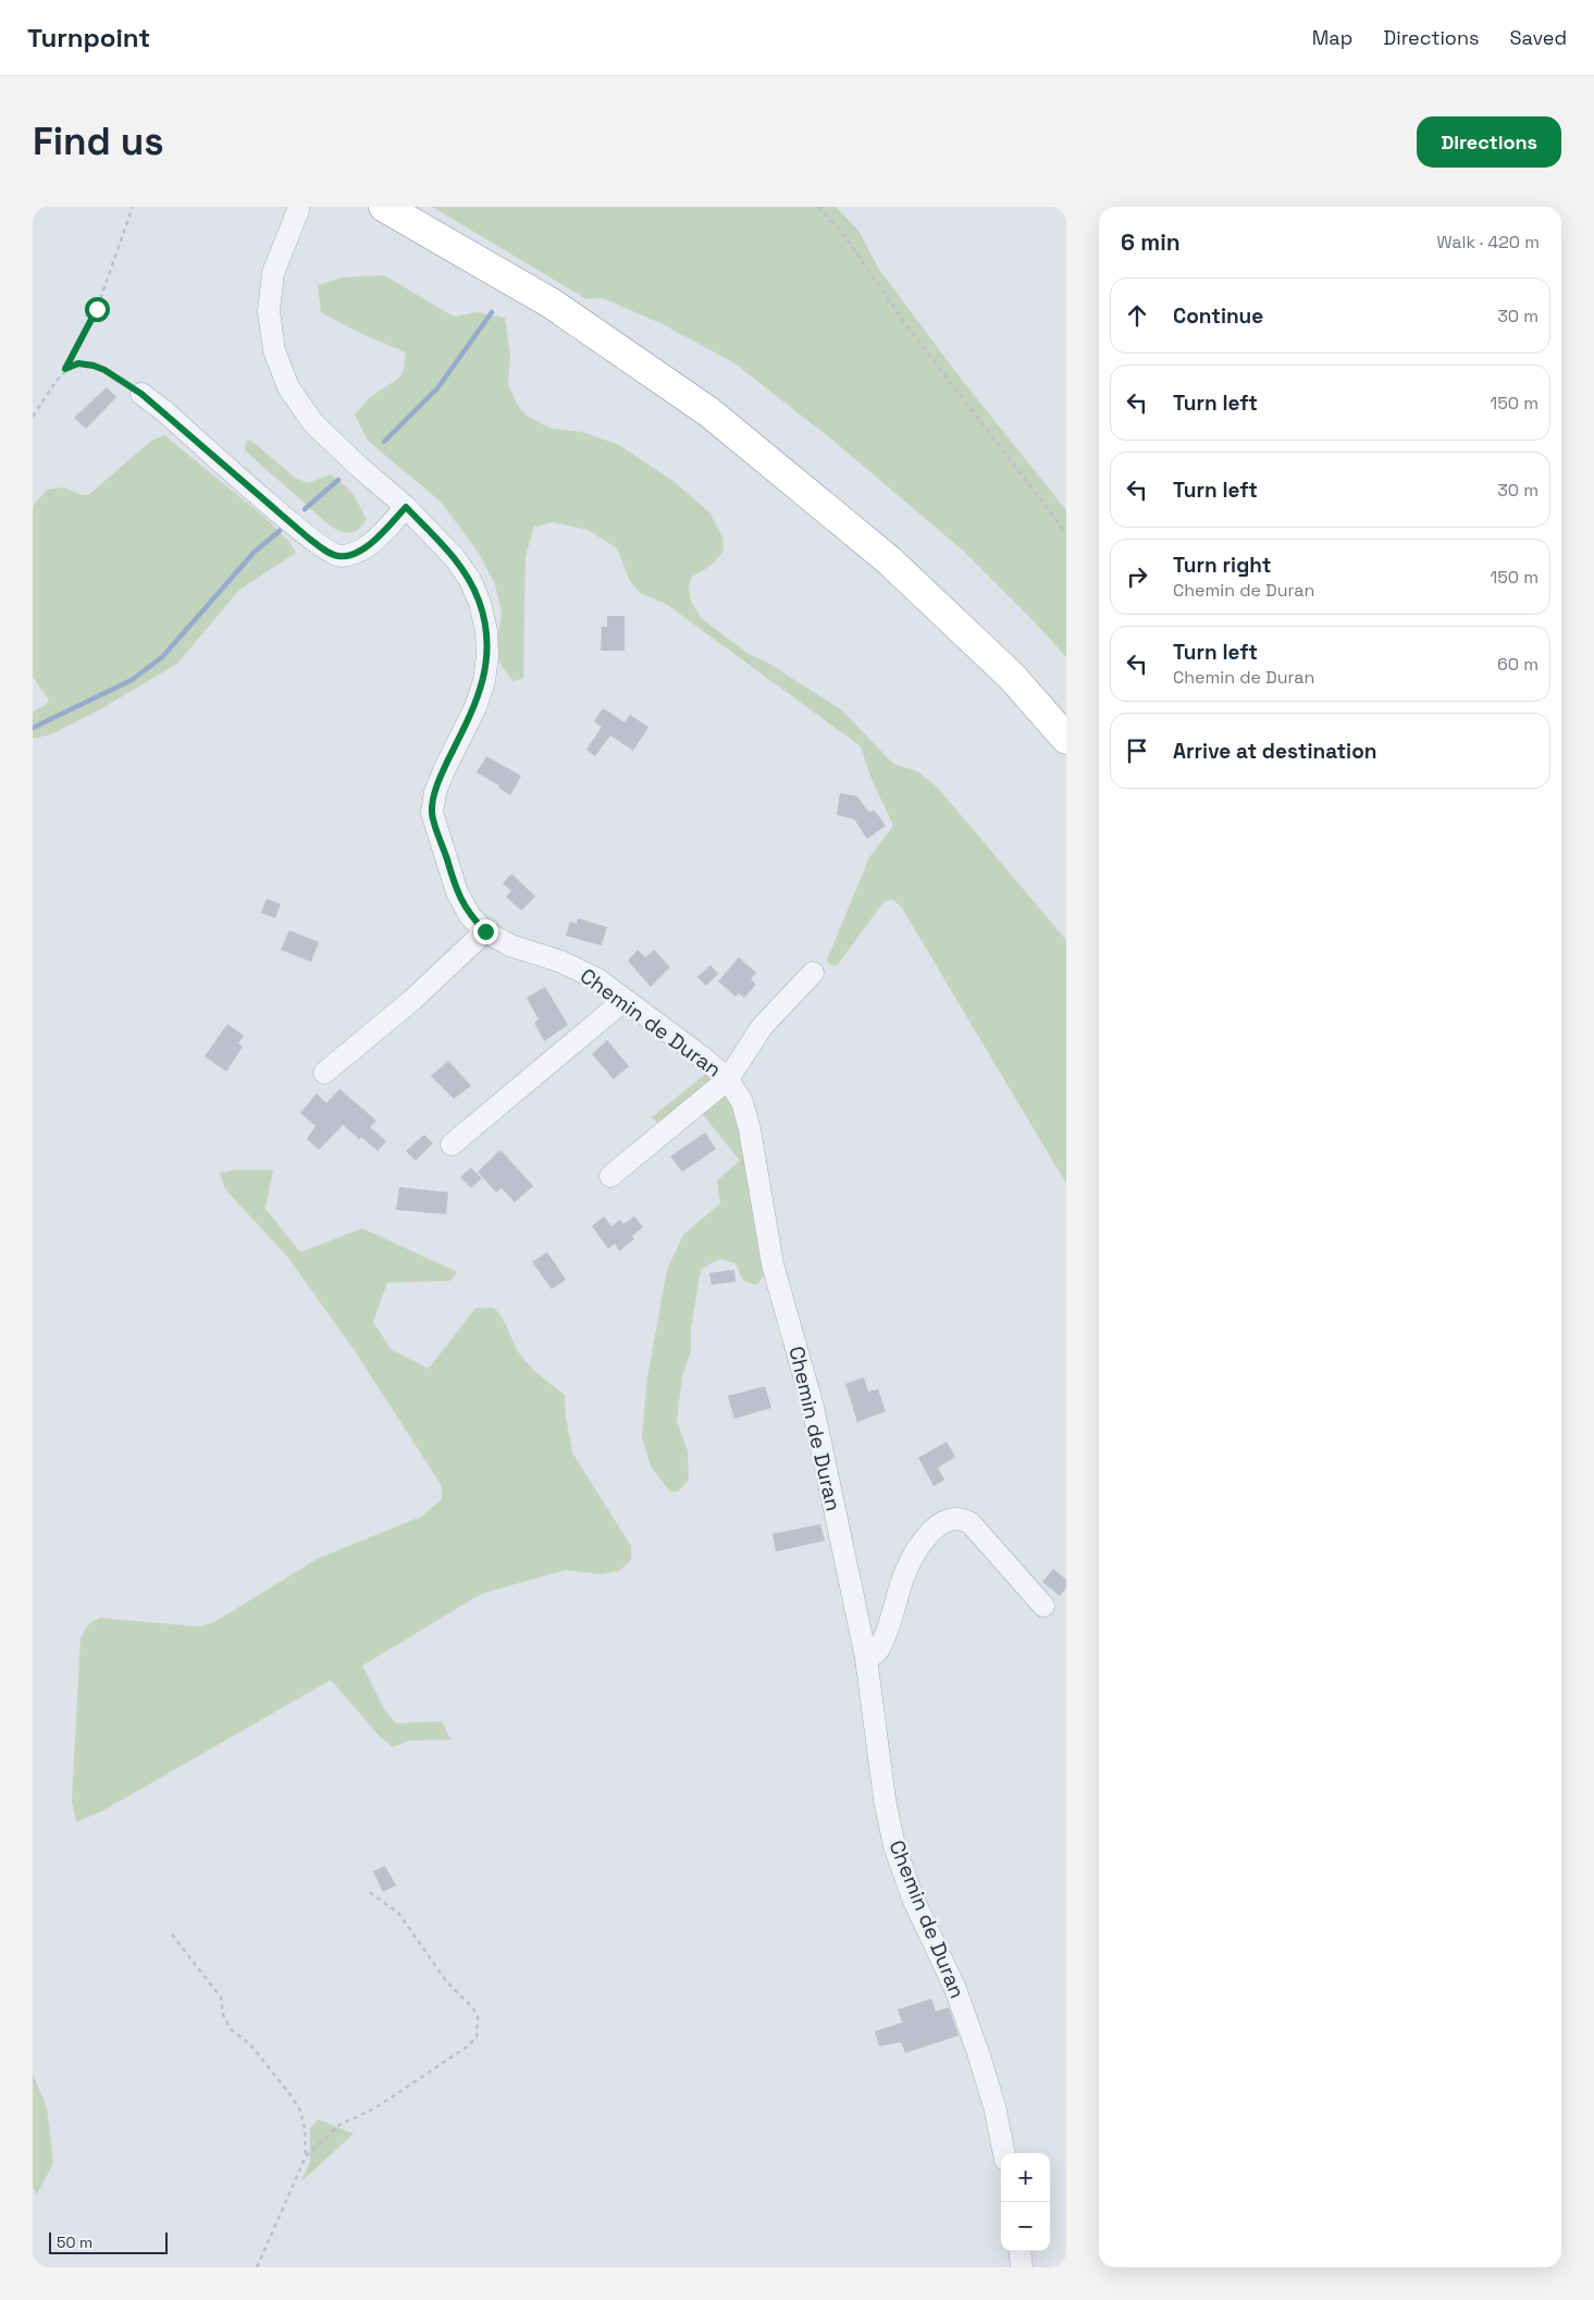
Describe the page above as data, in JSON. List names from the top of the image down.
{
  "streets": {
    "street": ["Chemin de Duran"]
  },
  "scale_bar": "50 m",
  "page": {
    "header": "Turnpoint",
    "nav": ["Map", "Directions", "Saved"],
    "buttons": "Directions",
    "title": "Find us",
    "heading": ["6 min", "Walk · 420 m"],
    "list": [
      ["Continue", "30 m"],
      ["Turn left", "150 m"],
      ["Turn left", "30 m"],
      ["Turn right", "Chemin de Duran", "150 m"],
      ["Turn left", "Chemin de Duran", "60 m"],
      "Arrive at destination"
    ],
    "map_buttons": ["+", "−"],
    "scale": "50 m"
  }
}
